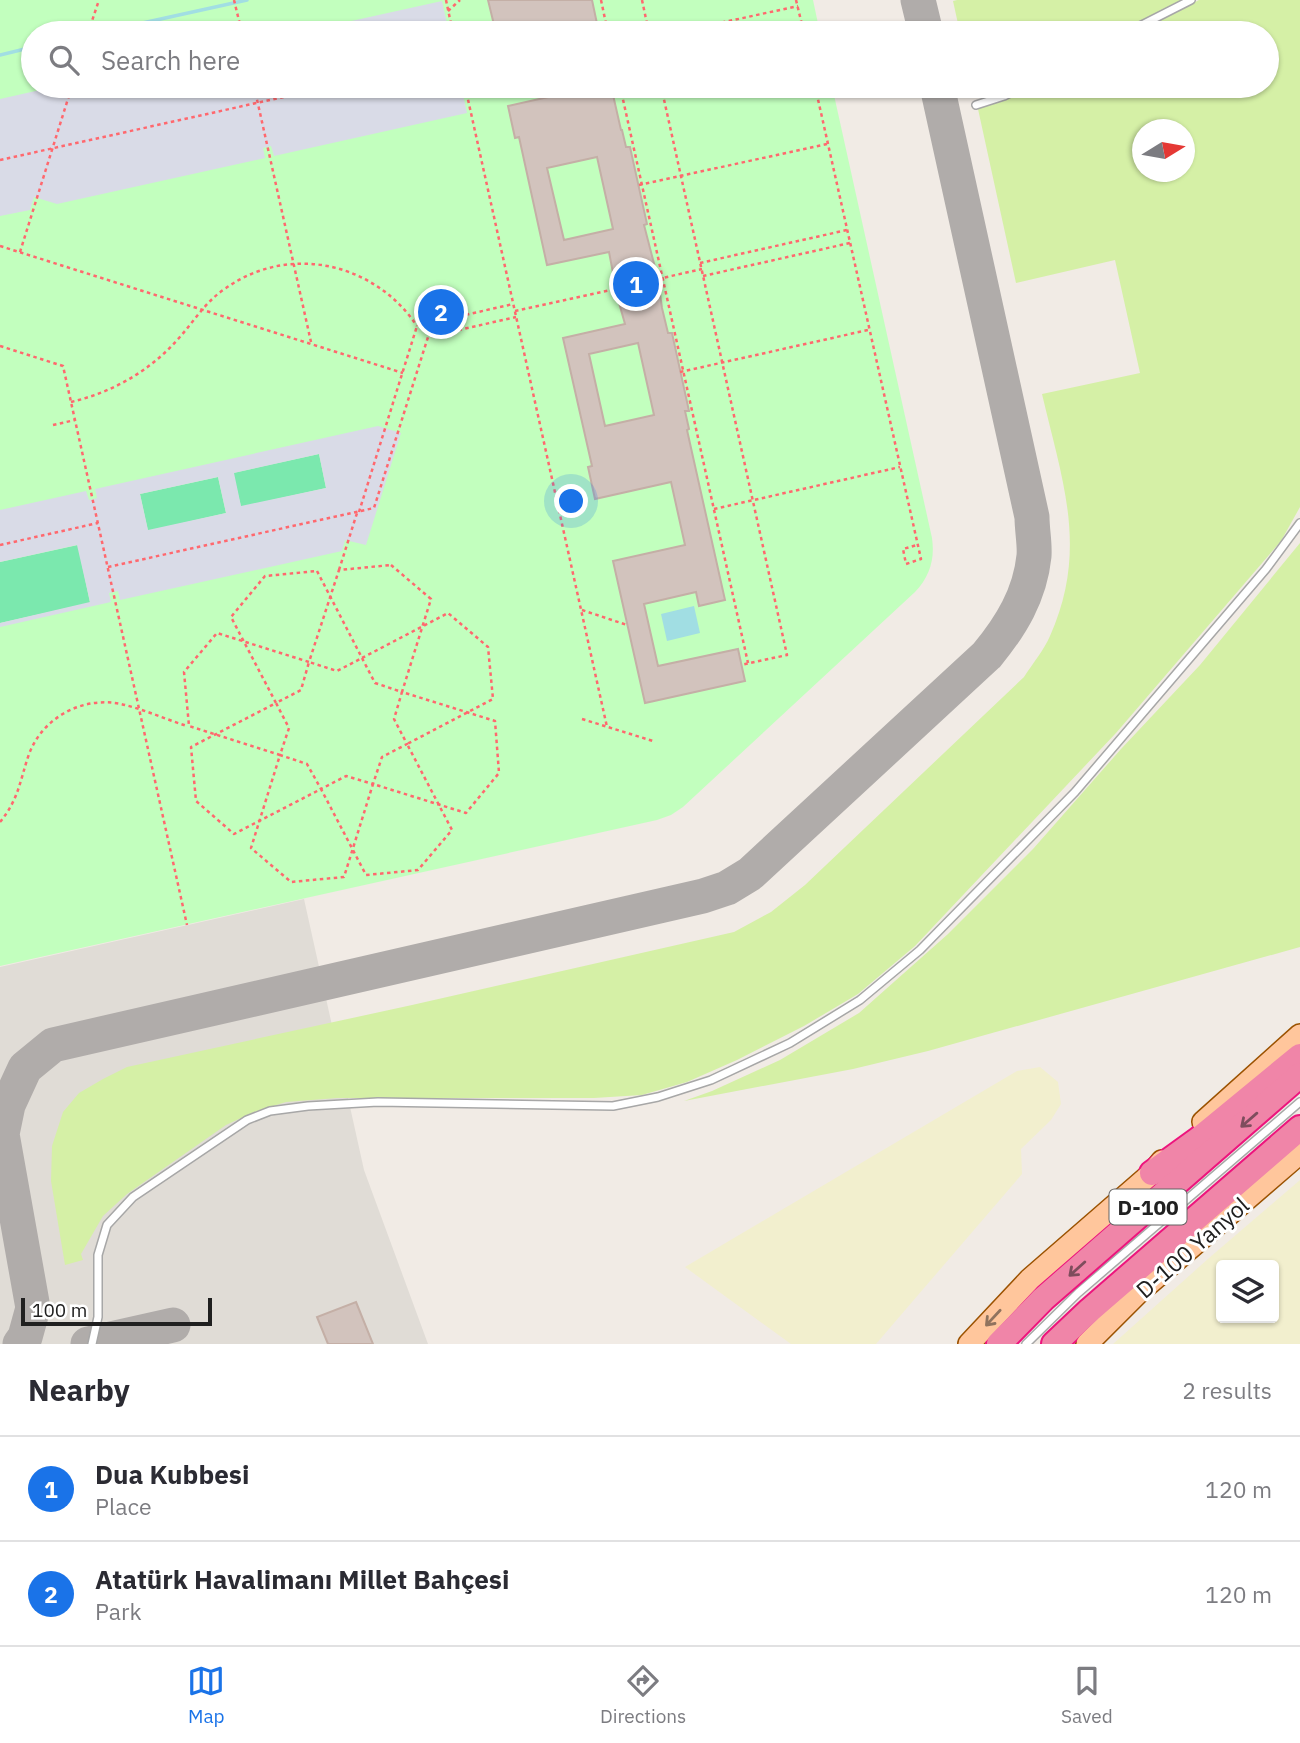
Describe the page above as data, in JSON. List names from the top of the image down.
{
  "streets": {
    "highway": ["D-100"],
    "main road": ["D-100 Yanyol"]
  },
  "scale_bar": "100 m",
  "north": "right",
  "page": {
    "search": "Search here",
    "pins": ["1", "2"],
    "scale": "100 m",
    "heading": ["Nearby", "2 results"],
    "list": [
      {
        "mark": "1",
        "name": "Dua Kubbesi",
        "note": "Place",
        "value": "120 m"
      },
      {
        "mark": "2",
        "name": "Atatürk Havalimanı Millet Bahçesi",
        "note": "Park",
        "value": "120 m"
      }
    ],
    "nav": ["Map", "Directions", "Saved"]
  }
}
